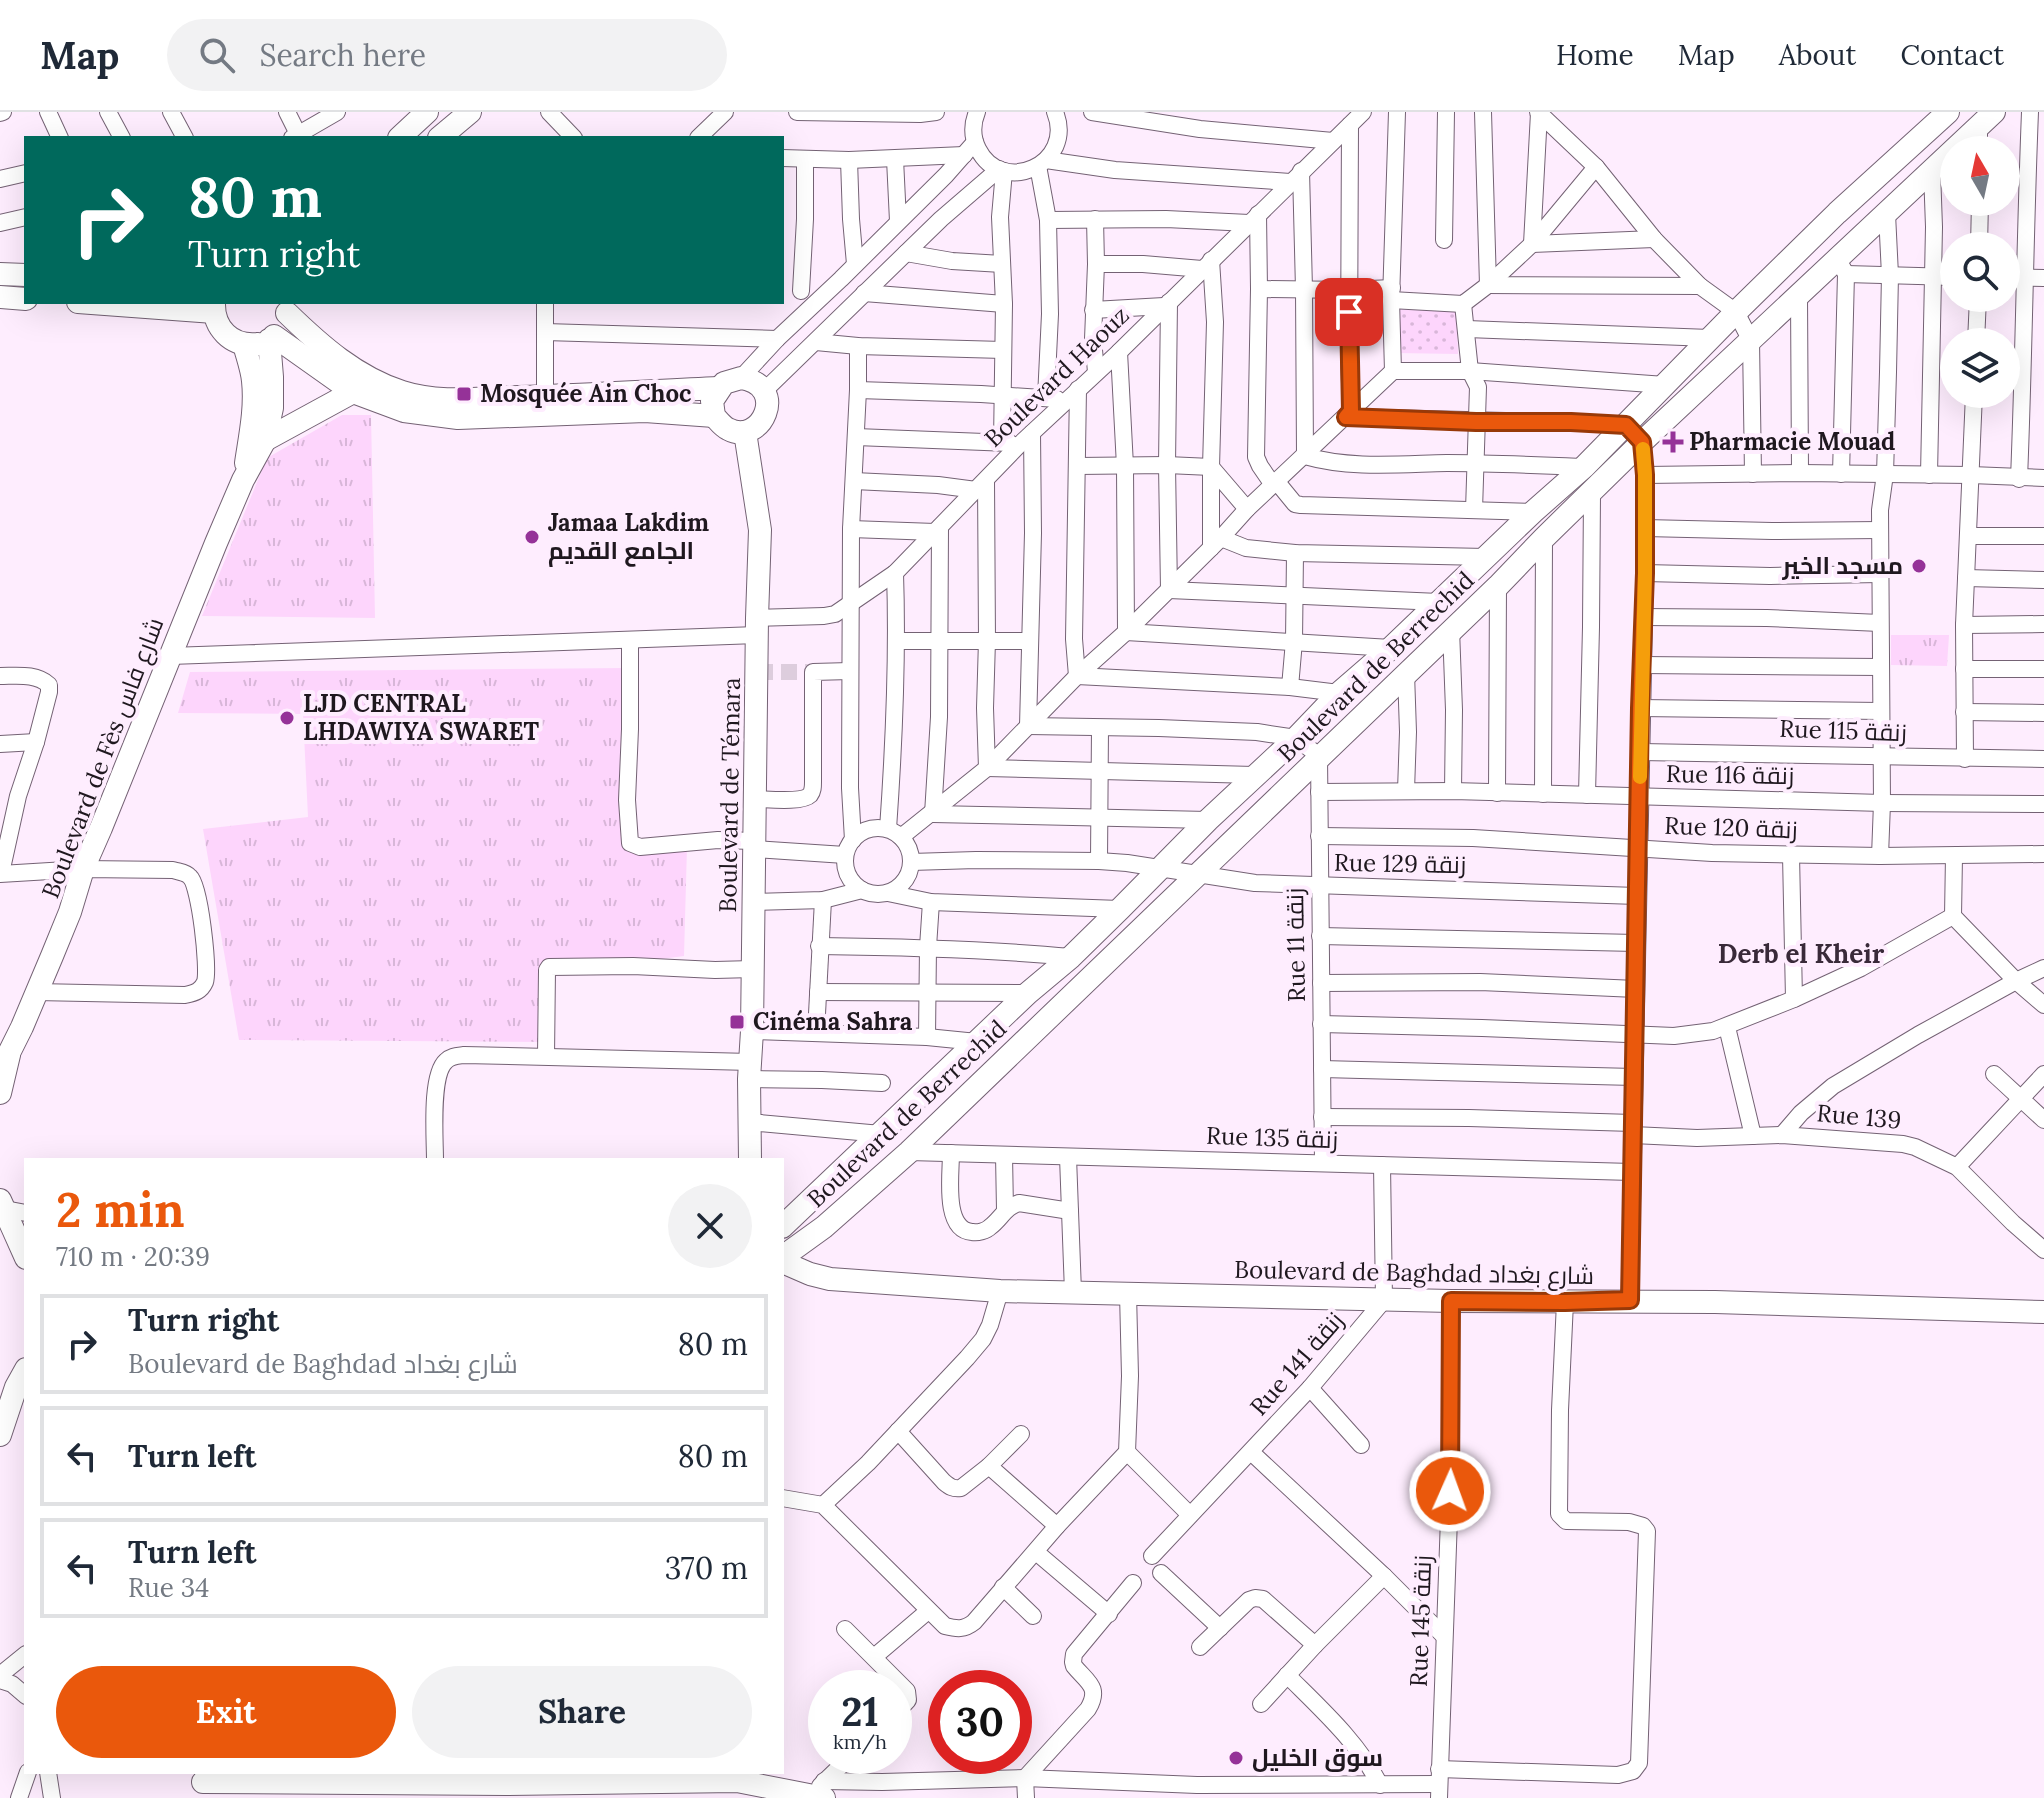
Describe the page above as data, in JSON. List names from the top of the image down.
{
  "streets": {
    "street": [
      "Boulevard Haouz",
      "Boulevard de Berrechid",
      "Rue 115 زنقة",
      "Boulevard de Fès شارع فاس",
      "Rue 116 زنقة",
      "Boulevard de Témara",
      "Rue 120 زنقة",
      "Rue 129 زنقة",
      "Rue 11 زنقة",
      "Rue 139",
      "Rue 135 زنقة",
      "Boulevard de Baghdad شارع بغداد",
      "Rue 141 زنقة",
      "Rue 145 زنقة"
    ]
  },
  "crossings": [
    ["Boulevard Haouz", "Boulevard de Fès شارع فاس"],
    ["Boulevard Haouz", "Boulevard de Témara"],
    ["Boulevard de Berrechid", "Rue 129 زنقة"],
    ["Boulevard de Berrechid", "Rue 11 زنقة"],
    ["Boulevard de Berrechid", "Rue 135 زنقة"],
    ["Boulevard de Berrechid", "Boulevard de Baghdad شارع بغداد"],
    ["Rue 116 زنقة", "Rue 11 زنقة"],
    ["Rue 120 زنقة", "Rue 11 زنقة"],
    ["Rue 129 زنقة", "Rue 11 زنقة"],
    ["Rue 11 زنقة", "Rue 139"],
    ["Rue 11 زنقة", "Rue 135 زنقة"],
    ["Boulevard de Baghdad شارع بغداد", "Rue 141 زنقة"],
    ["Boulevard de Baghdad شارع بغداد", "Rue 145 زنقة"]
  ],
  "districts": ["Derb el Kheir"],
  "places": {
    "transit": ["Mosquée Ain Choc", "Cinéma Sahra"],
    "health": ["Pharmacie Mouad"],
    "other": [
      "Jamaa Lakdim الجامع القديم",
      "مسجد الخير",
      "LJD CENTRAL LHDAWIYA SWARET",
      "سوق الخليل"
    ]
  },
  "north": "top",
  "page": {
    "header": "Map",
    "search": "Search here",
    "nav": [
      "Home",
      "Map",
      "About",
      "Contact"
    ],
    "turn": ["80 m", "Turn right"],
    "heading": ["2 min", "710 m · 20:39"],
    "list": [
      {
        "name": "Turn right",
        "note": "Boulevard de Baghdad شارع بغداد",
        "value": "80 m"
      },
      {
        "name": "Turn left",
        "value": "80 m"
      },
      {
        "name": "Turn left",
        "note": "Rue 34",
        "value": "370 m"
      }
    ],
    "buttons": ["Exit", "Share"],
    "speed": "21 km/h",
    "limit": "30"
  }
}
